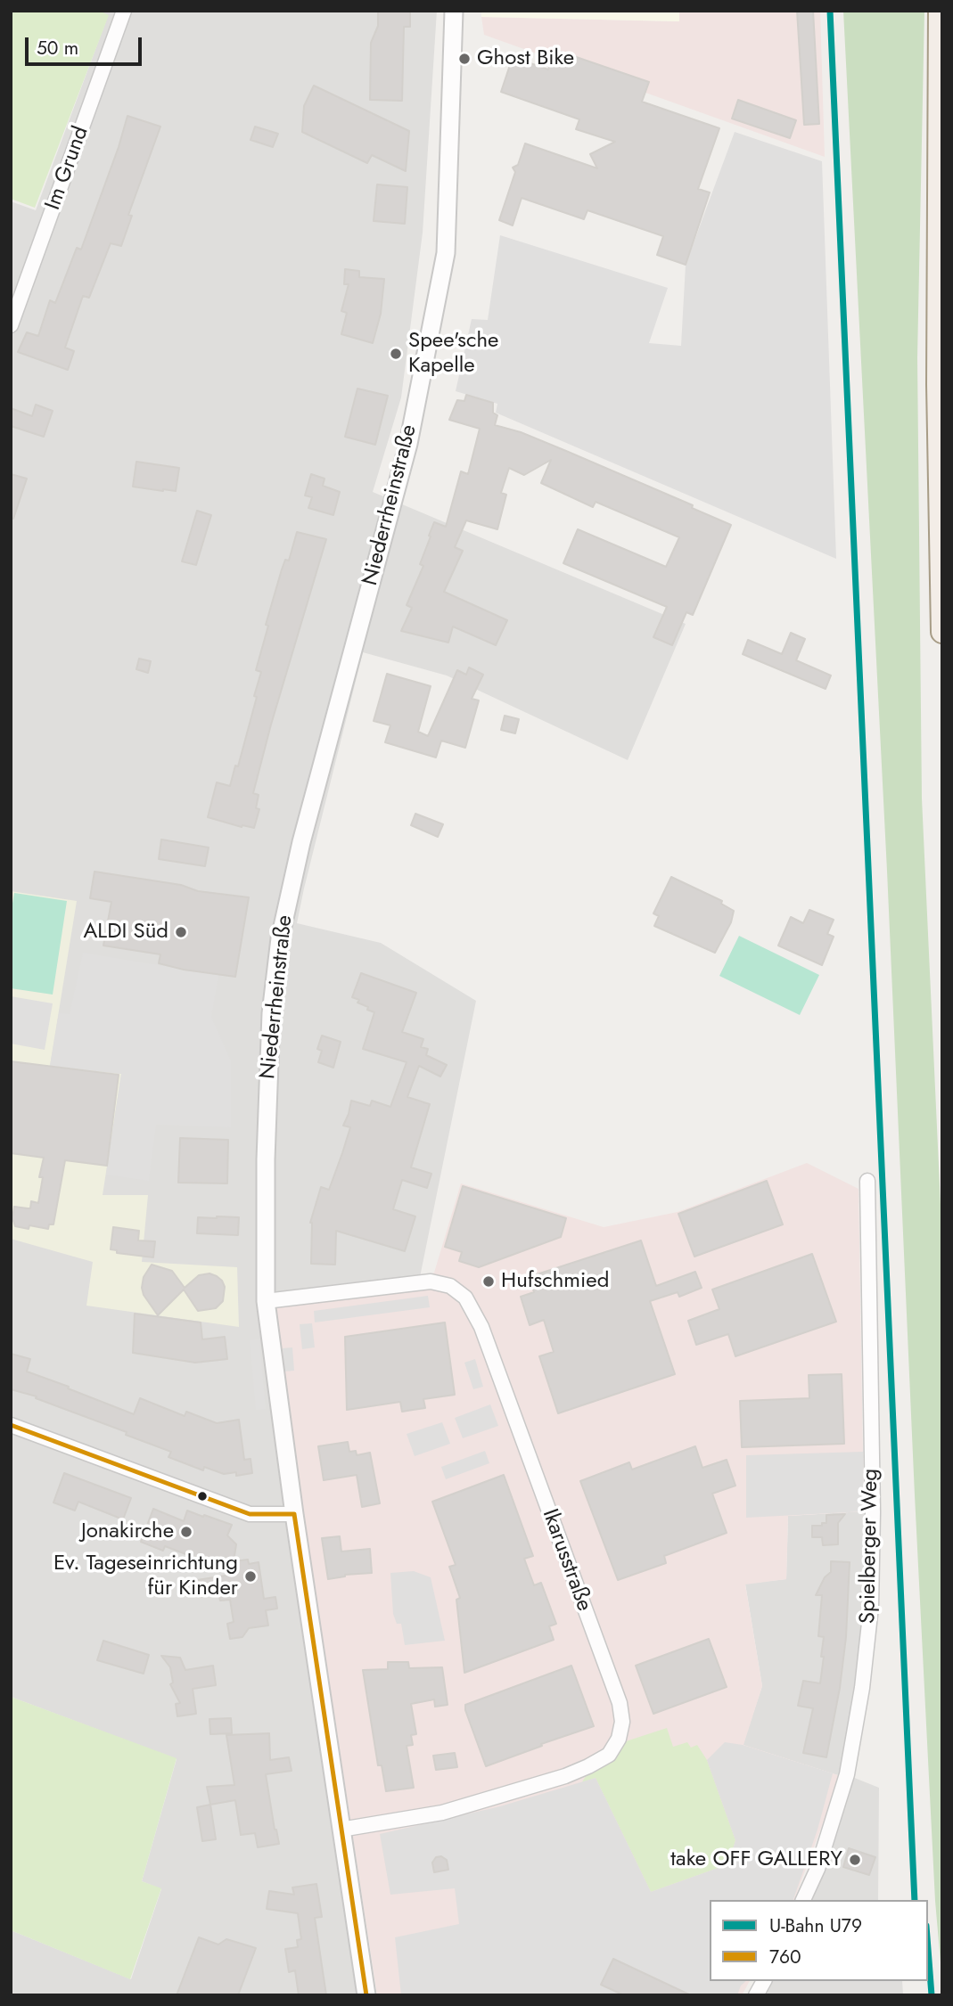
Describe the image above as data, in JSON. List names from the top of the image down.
{
  "streets": {
    "street": [
      "Im Grund",
      "Niederrheinstraße",
      "Spielberger Weg",
      "Ikarusstraße"
    ]
  },
  "crossings": [
    ["Niederrheinstraße", "Ikarusstraße"]
  ],
  "places": [
    "Ghost Bike",
    "Spee'sche Kapelle",
    "ALDI Süd",
    "Hufschmied",
    "Jonakirche",
    "Ev. Tageseinrichtung für Kinder",
    "take OFF GALLERY"
  ],
  "lines": ["metro line U79", "transit line 760"],
  "legend": ["U-Bahn U79", "760"],
  "scale_bar": "50 m"
}
